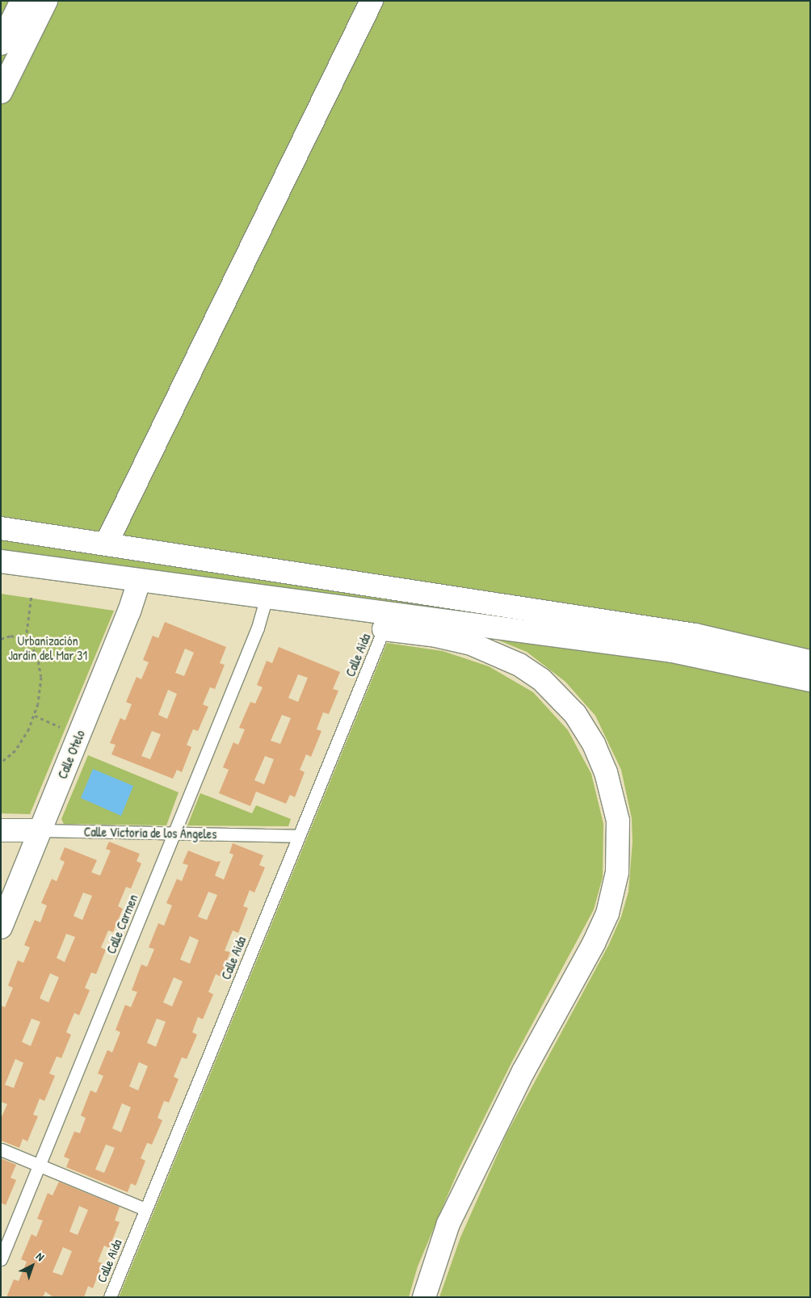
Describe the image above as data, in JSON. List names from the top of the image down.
{
  "streets": {
    "street": ["Calle Otelo", "Calle Victoria de los Ángeles"],
    "lane": ["Calle Aida", "Calle Carmen"]
  },
  "crossings": [
    ["Calle Aida", "Calle Victoria de los Ángeles"],
    ["Calle Otelo", "Calle Victoria de los Ángeles"],
    ["Calle Victoria de los Ángeles", "Calle Carmen"]
  ],
  "parks": ["Urbanización Jardin del Mar 31"],
  "north": "top right"
}
